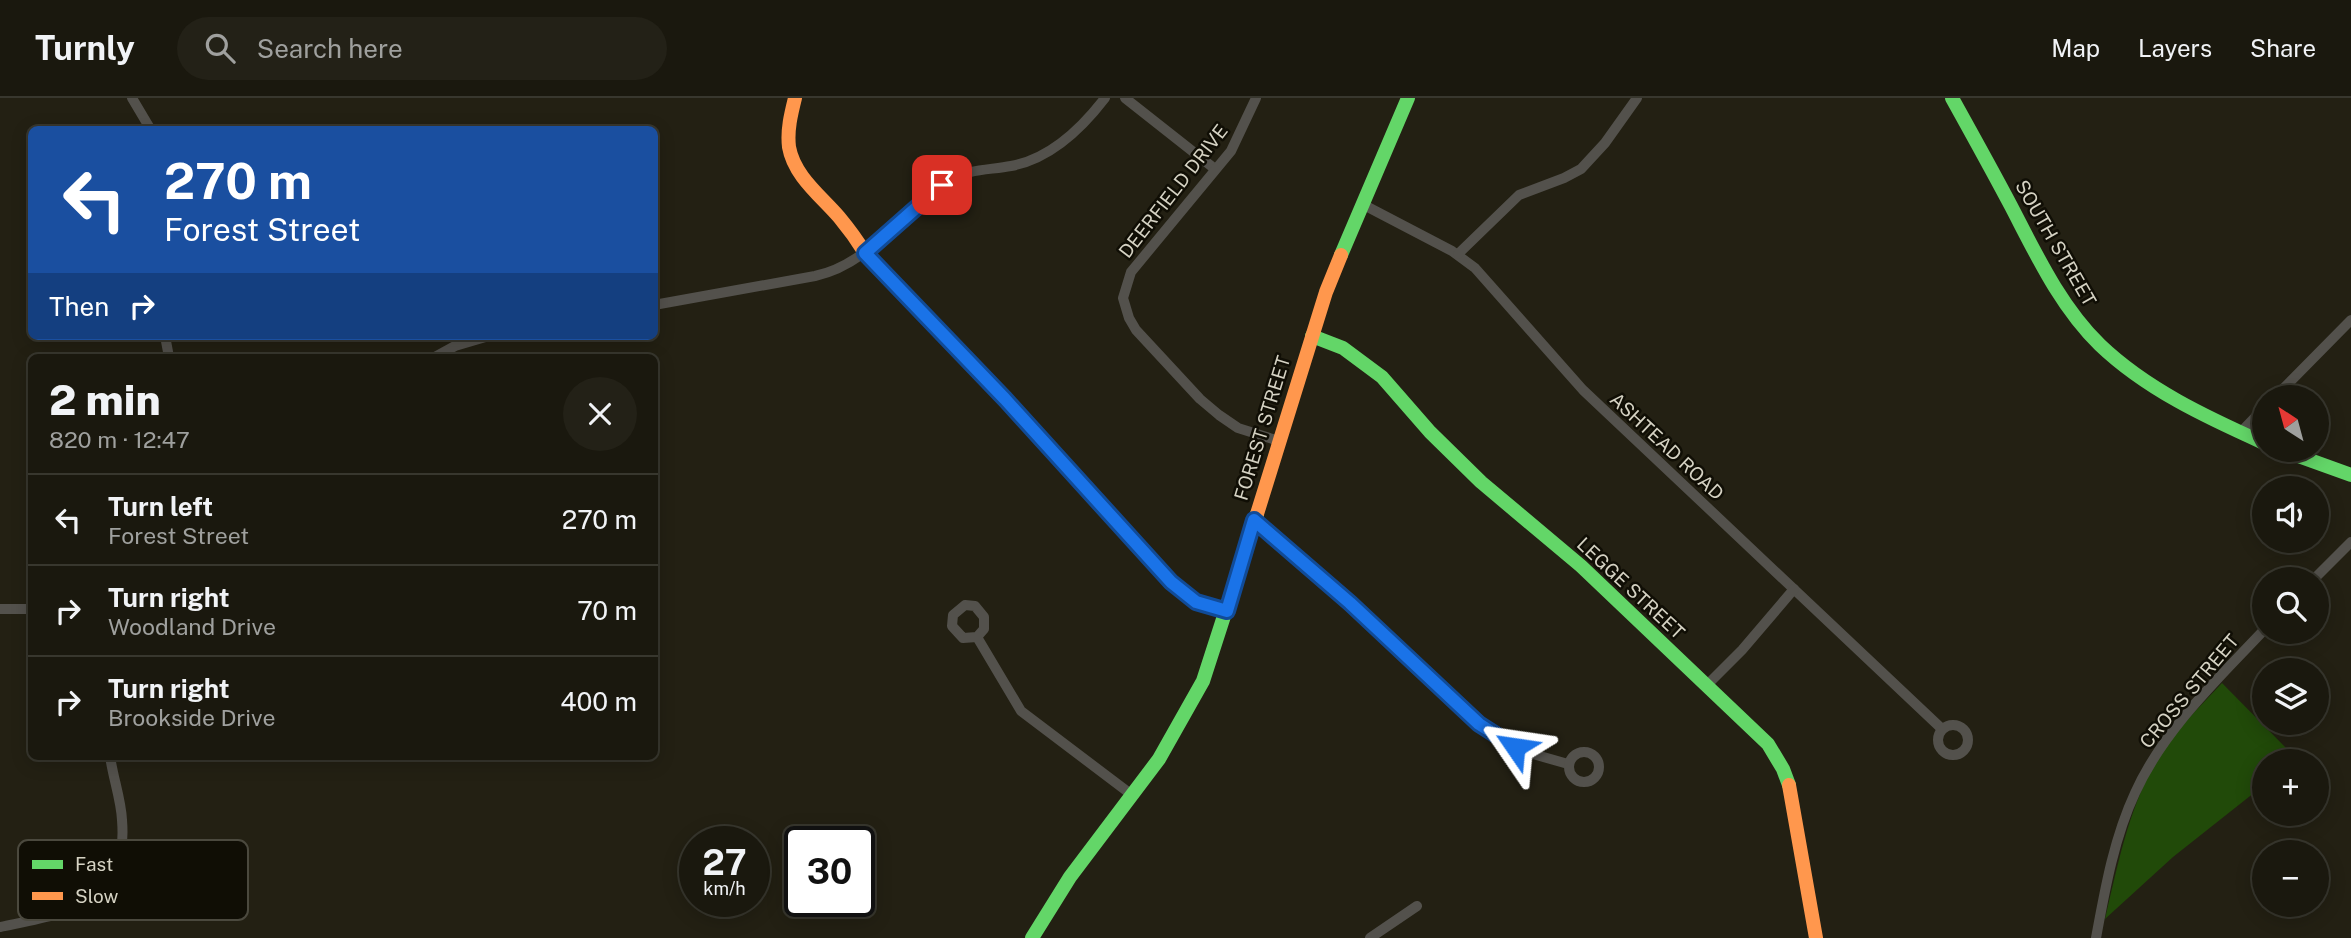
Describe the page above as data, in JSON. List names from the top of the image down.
{
  "streets": {
    "street": [
      "DEERFIELD DRIVE",
      "SOUTH STREET",
      "FOREST STREET",
      "ASHTEAD ROAD",
      "LEGGE STREET",
      "CROSS STREET"
    ]
  },
  "crossings": [
    ["DEERFIELD DRIVE", "FOREST STREET"],
    ["FOREST STREET", "ASHTEAD ROAD"],
    ["FOREST STREET", "LEGGE STREET"]
  ],
  "legend": ["Fast", "Slow"],
  "north": "top left",
  "page": {
    "header": "Turnly",
    "search": "Search here",
    "nav": ["Map", "Layers", "Share"],
    "turn": ["270 m", "Forest Street"],
    "then": "Then",
    "heading": ["2 min", "820 m · 12:47"],
    "map_buttons": ["+", "−"],
    "list": [
      {
        "name": "Turn left",
        "note": "Forest Street",
        "value": "270 m"
      },
      {
        "name": "Turn right",
        "note": "Woodland Drive",
        "value": "70 m"
      },
      {
        "name": "Turn right",
        "note": "Brookside Drive",
        "value": "400 m"
      }
    ],
    "speed": "27 km/h",
    "limit": "30"
  }
}
